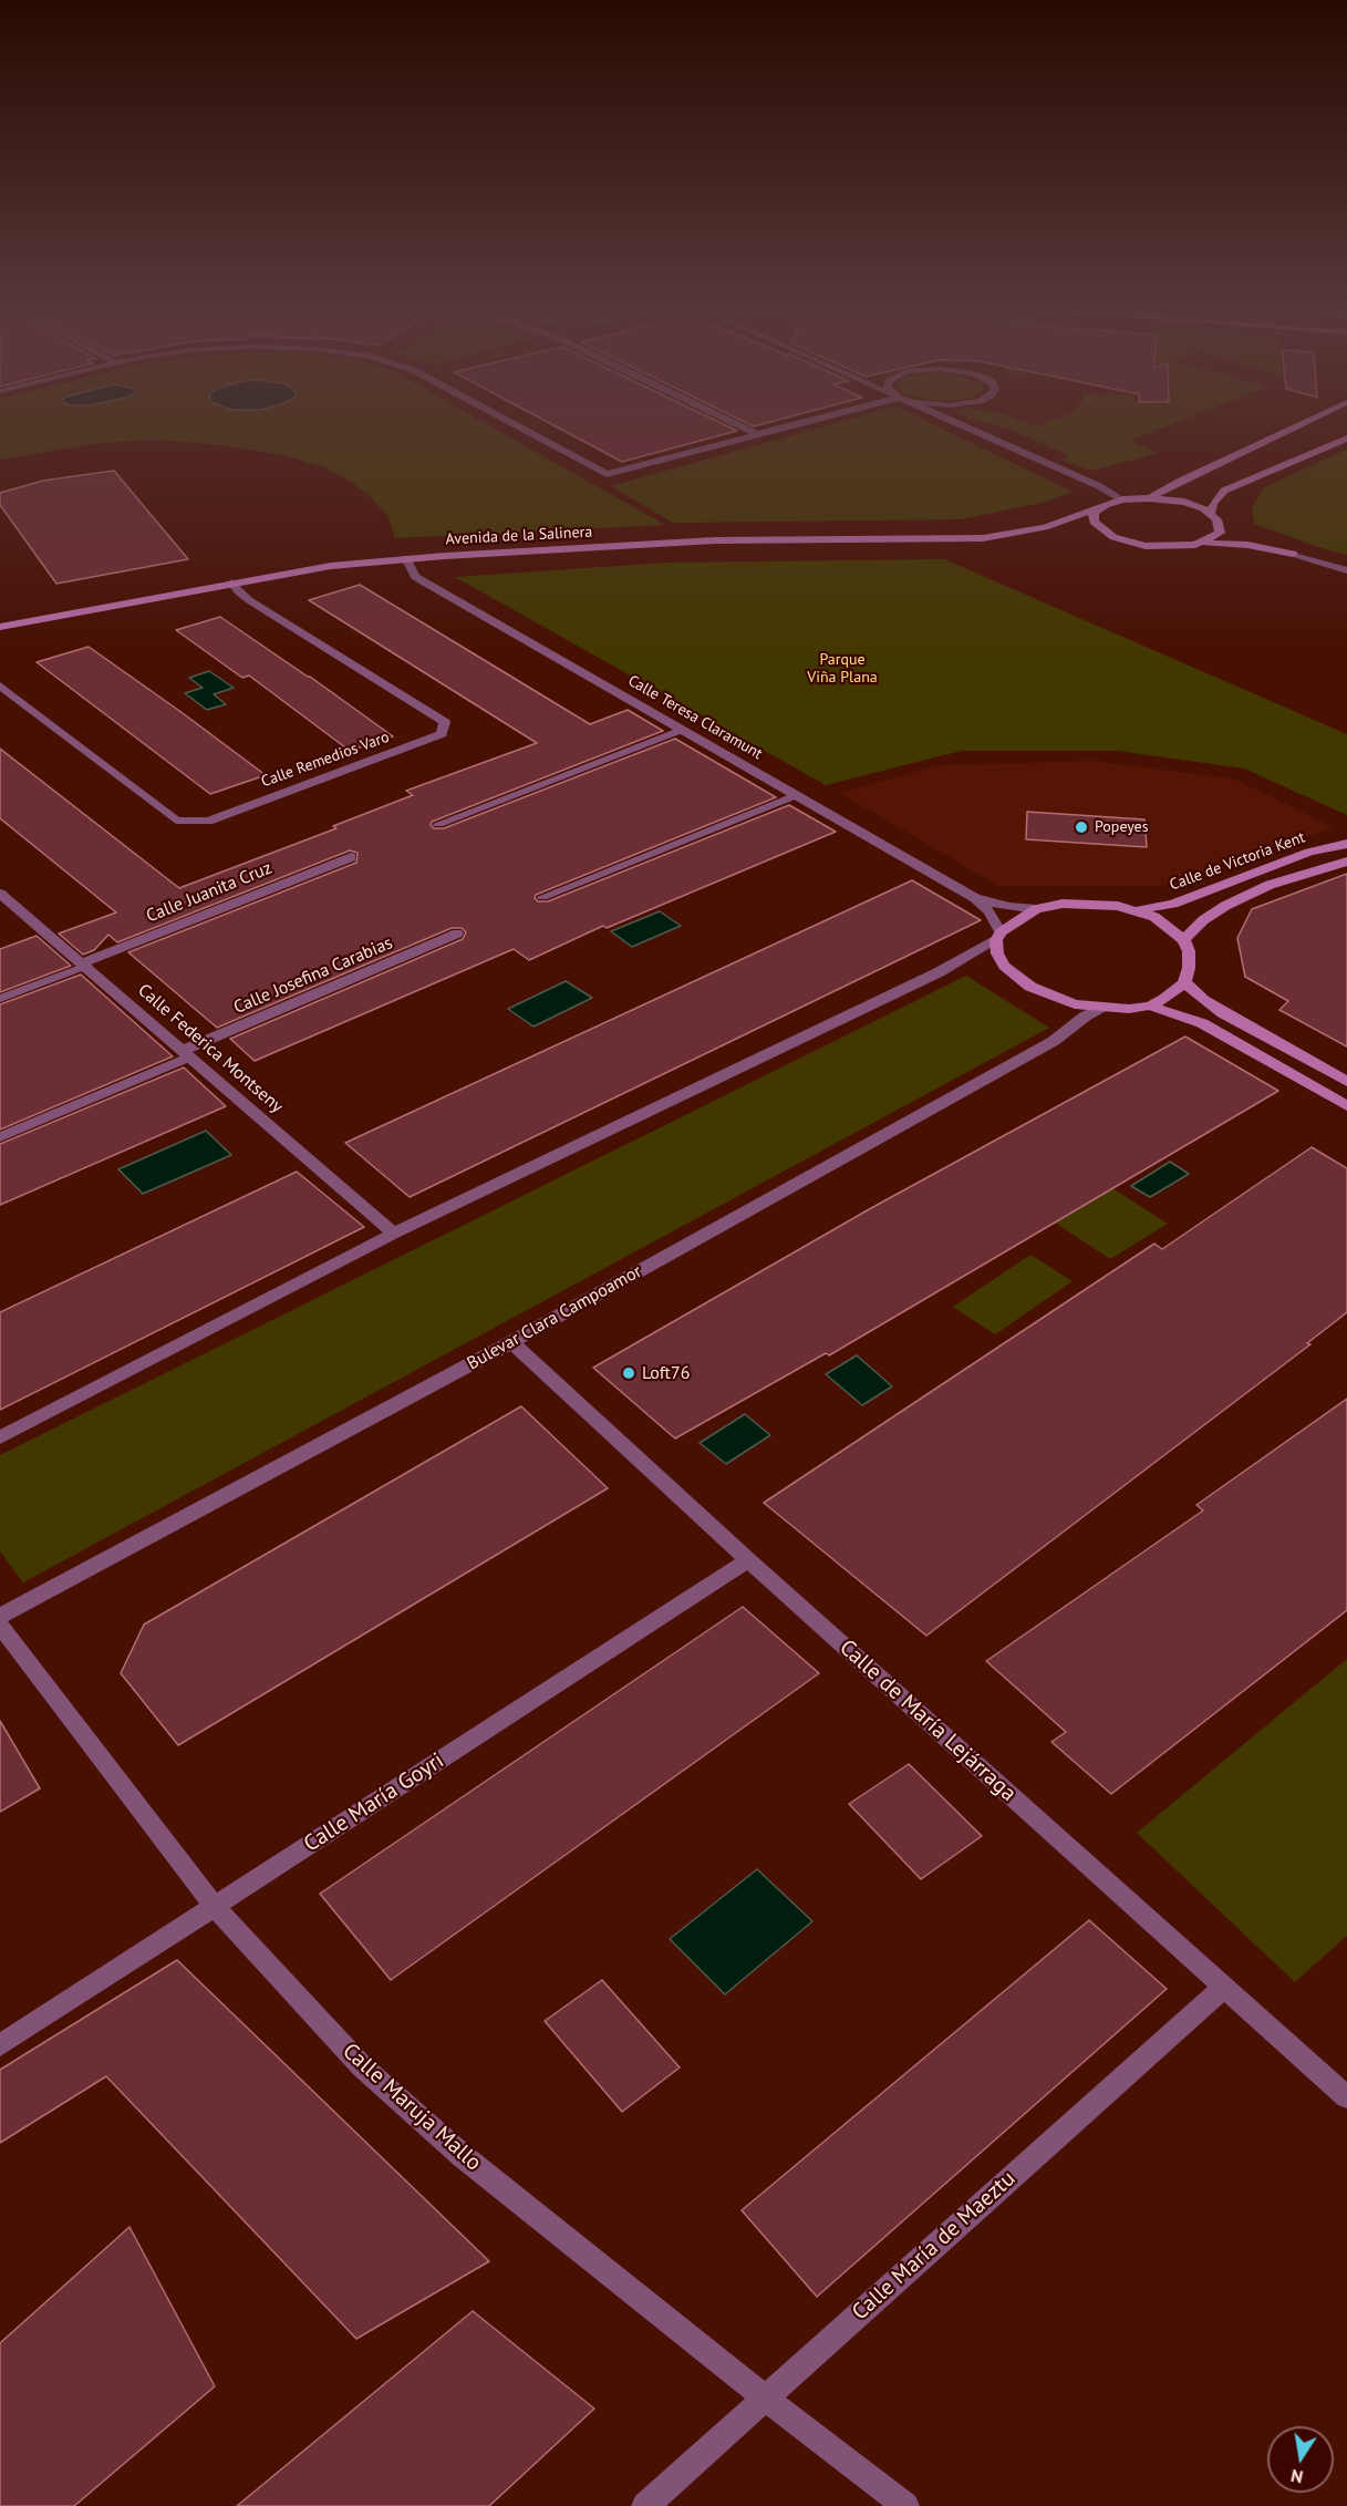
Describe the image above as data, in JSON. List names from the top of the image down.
{
  "streets": {
    "street": [
      "Avenida de la Salinera",
      "Calle Teresa Claramunt",
      "Calle Remedios Varo",
      "Calle de Victoria Kent",
      "Calle Juanita Cruz",
      "Calle Josefina Carabias",
      "Calle Federica Montseny",
      "Bulevar Clara Campoamor",
      "Calle de María Lejárraga",
      "Calle María Goyri",
      "Calle Maruja Mallo",
      "Calle María de Maeztu"
    ]
  },
  "crossings": [
    ["Avenida de la Salinera", "Calle Teresa Claramunt"],
    ["Avenida de la Salinera", "Calle Remedios Varo"],
    ["Calle Juanita Cruz", "Calle Federica Montseny"],
    ["Calle Josefina Carabias", "Calle Federica Montseny"],
    ["Bulevar Clara Campoamor", "Calle de María Lejárraga"],
    ["Calle de María Lejárraga", "Calle María Goyri"],
    ["Calle de María Lejárraga", "Calle María de Maeztu"],
    ["Calle María Goyri", "Calle Maruja Mallo"],
    ["Calle Maruja Mallo", "Calle María de Maeztu"]
  ],
  "parks": ["Parque Viña Plana"],
  "places": ["Popeyes", "Loft76"],
  "north": "bottom"
}
